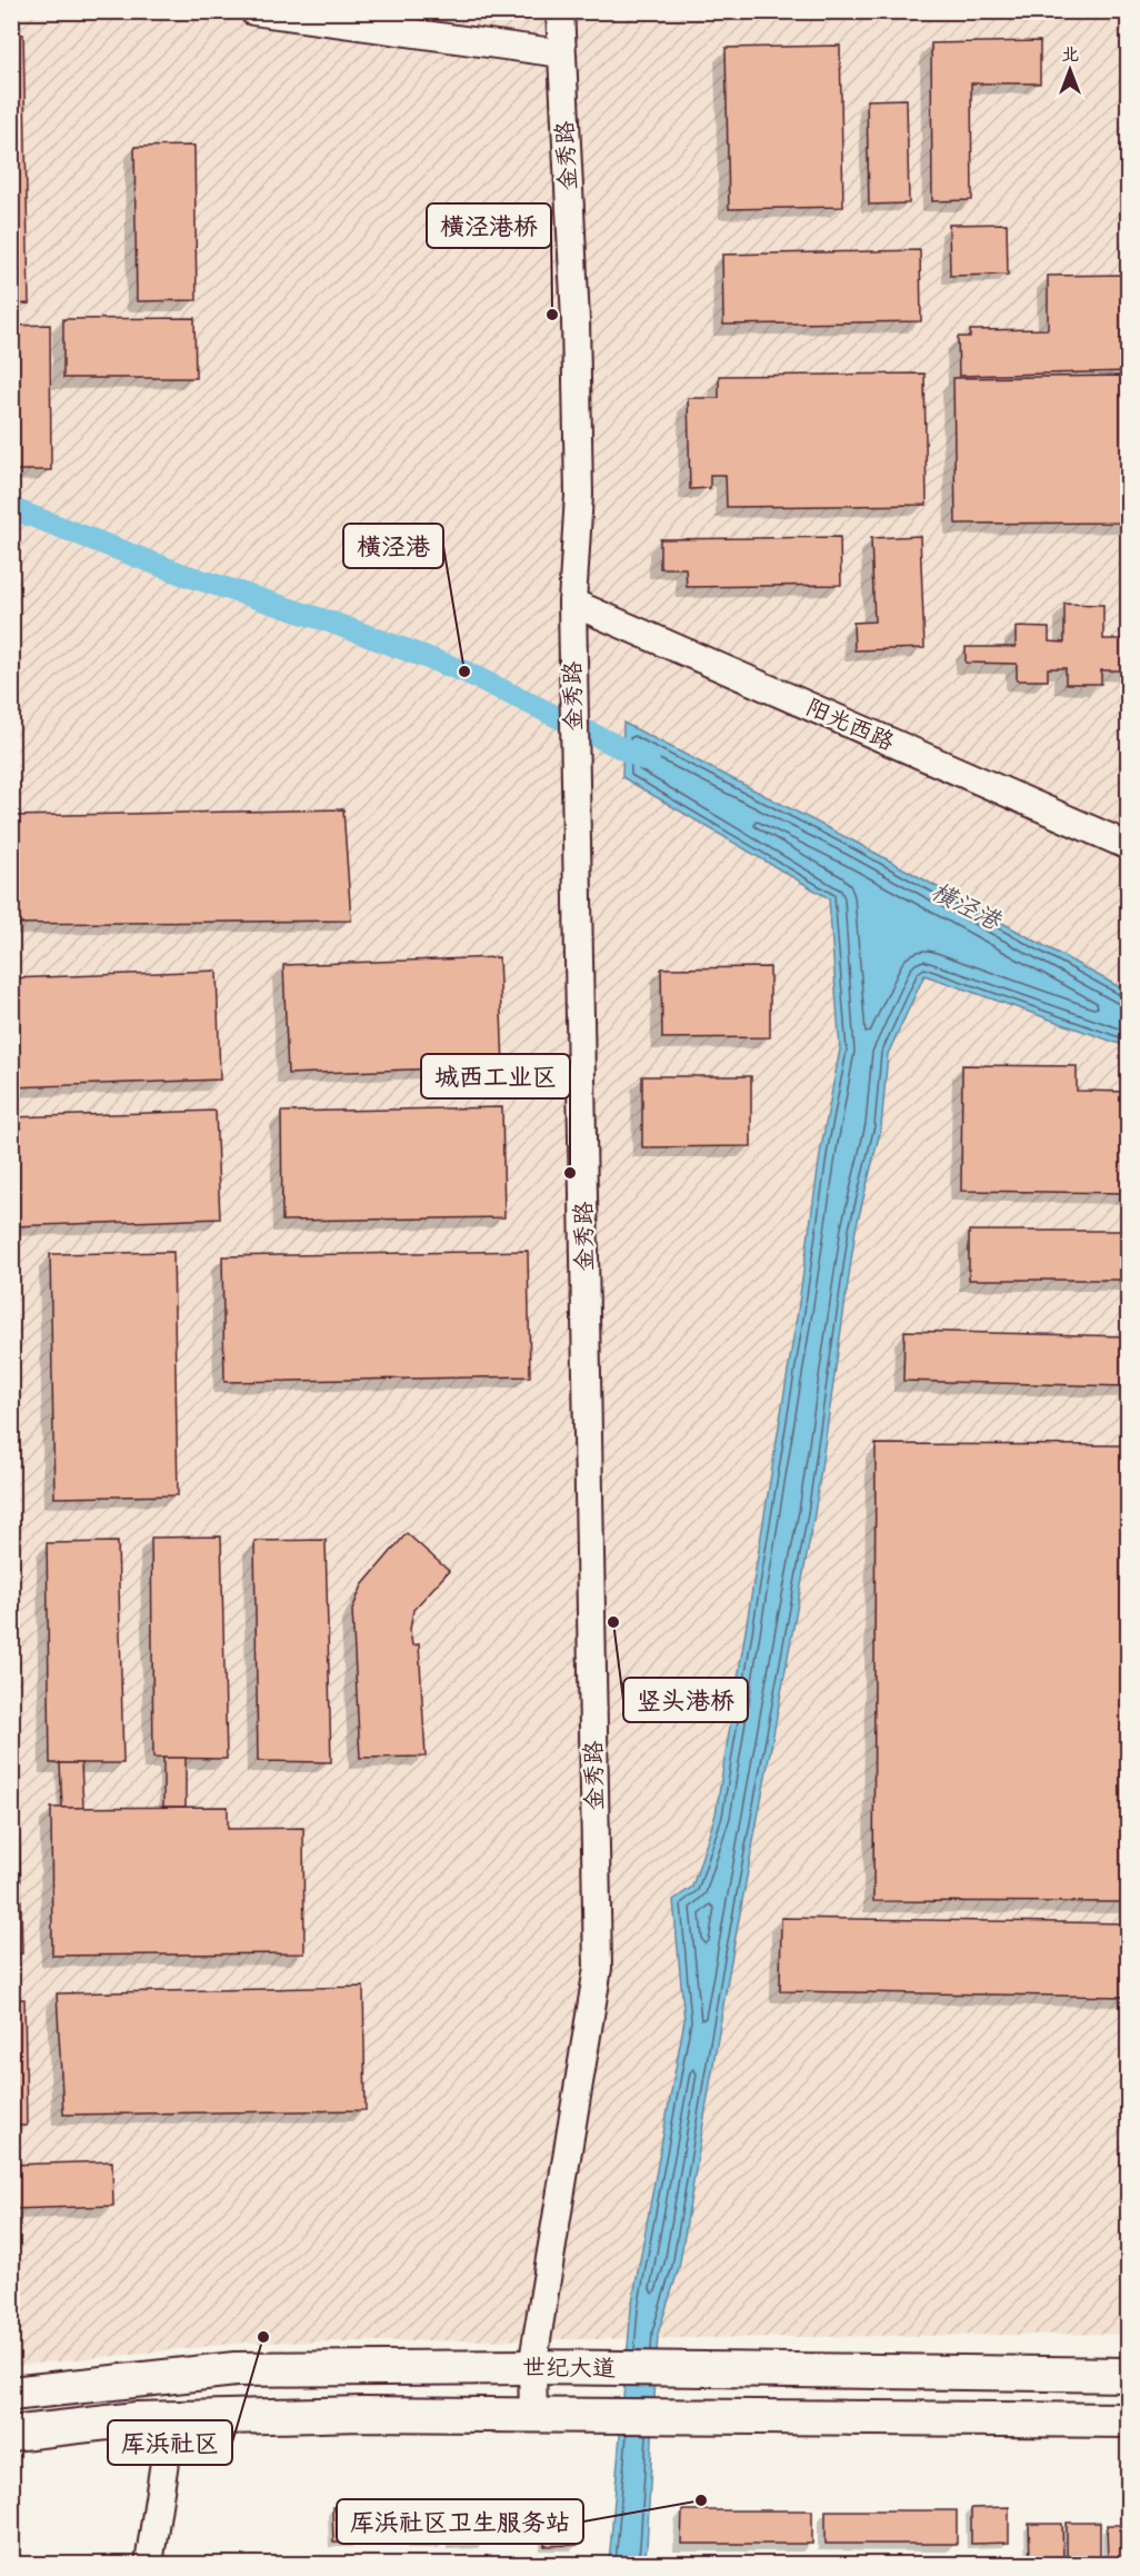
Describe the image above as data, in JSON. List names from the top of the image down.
{
  "streets": {
    "main road": ["世纪大道"],
    "street": ["金秀路", "阳光西路"]
  },
  "crossings": [
    ["金秀路", "阳光西路"],
    ["金秀路", "世纪大道"]
  ],
  "water": ["横泾港"],
  "places": [
    "横泾港桥",
    "横泾港",
    "城西工业区",
    "竖头港桥",
    "厍浜社区",
    "厍浜社区卫生服务站"
  ],
  "north": "top"
}
